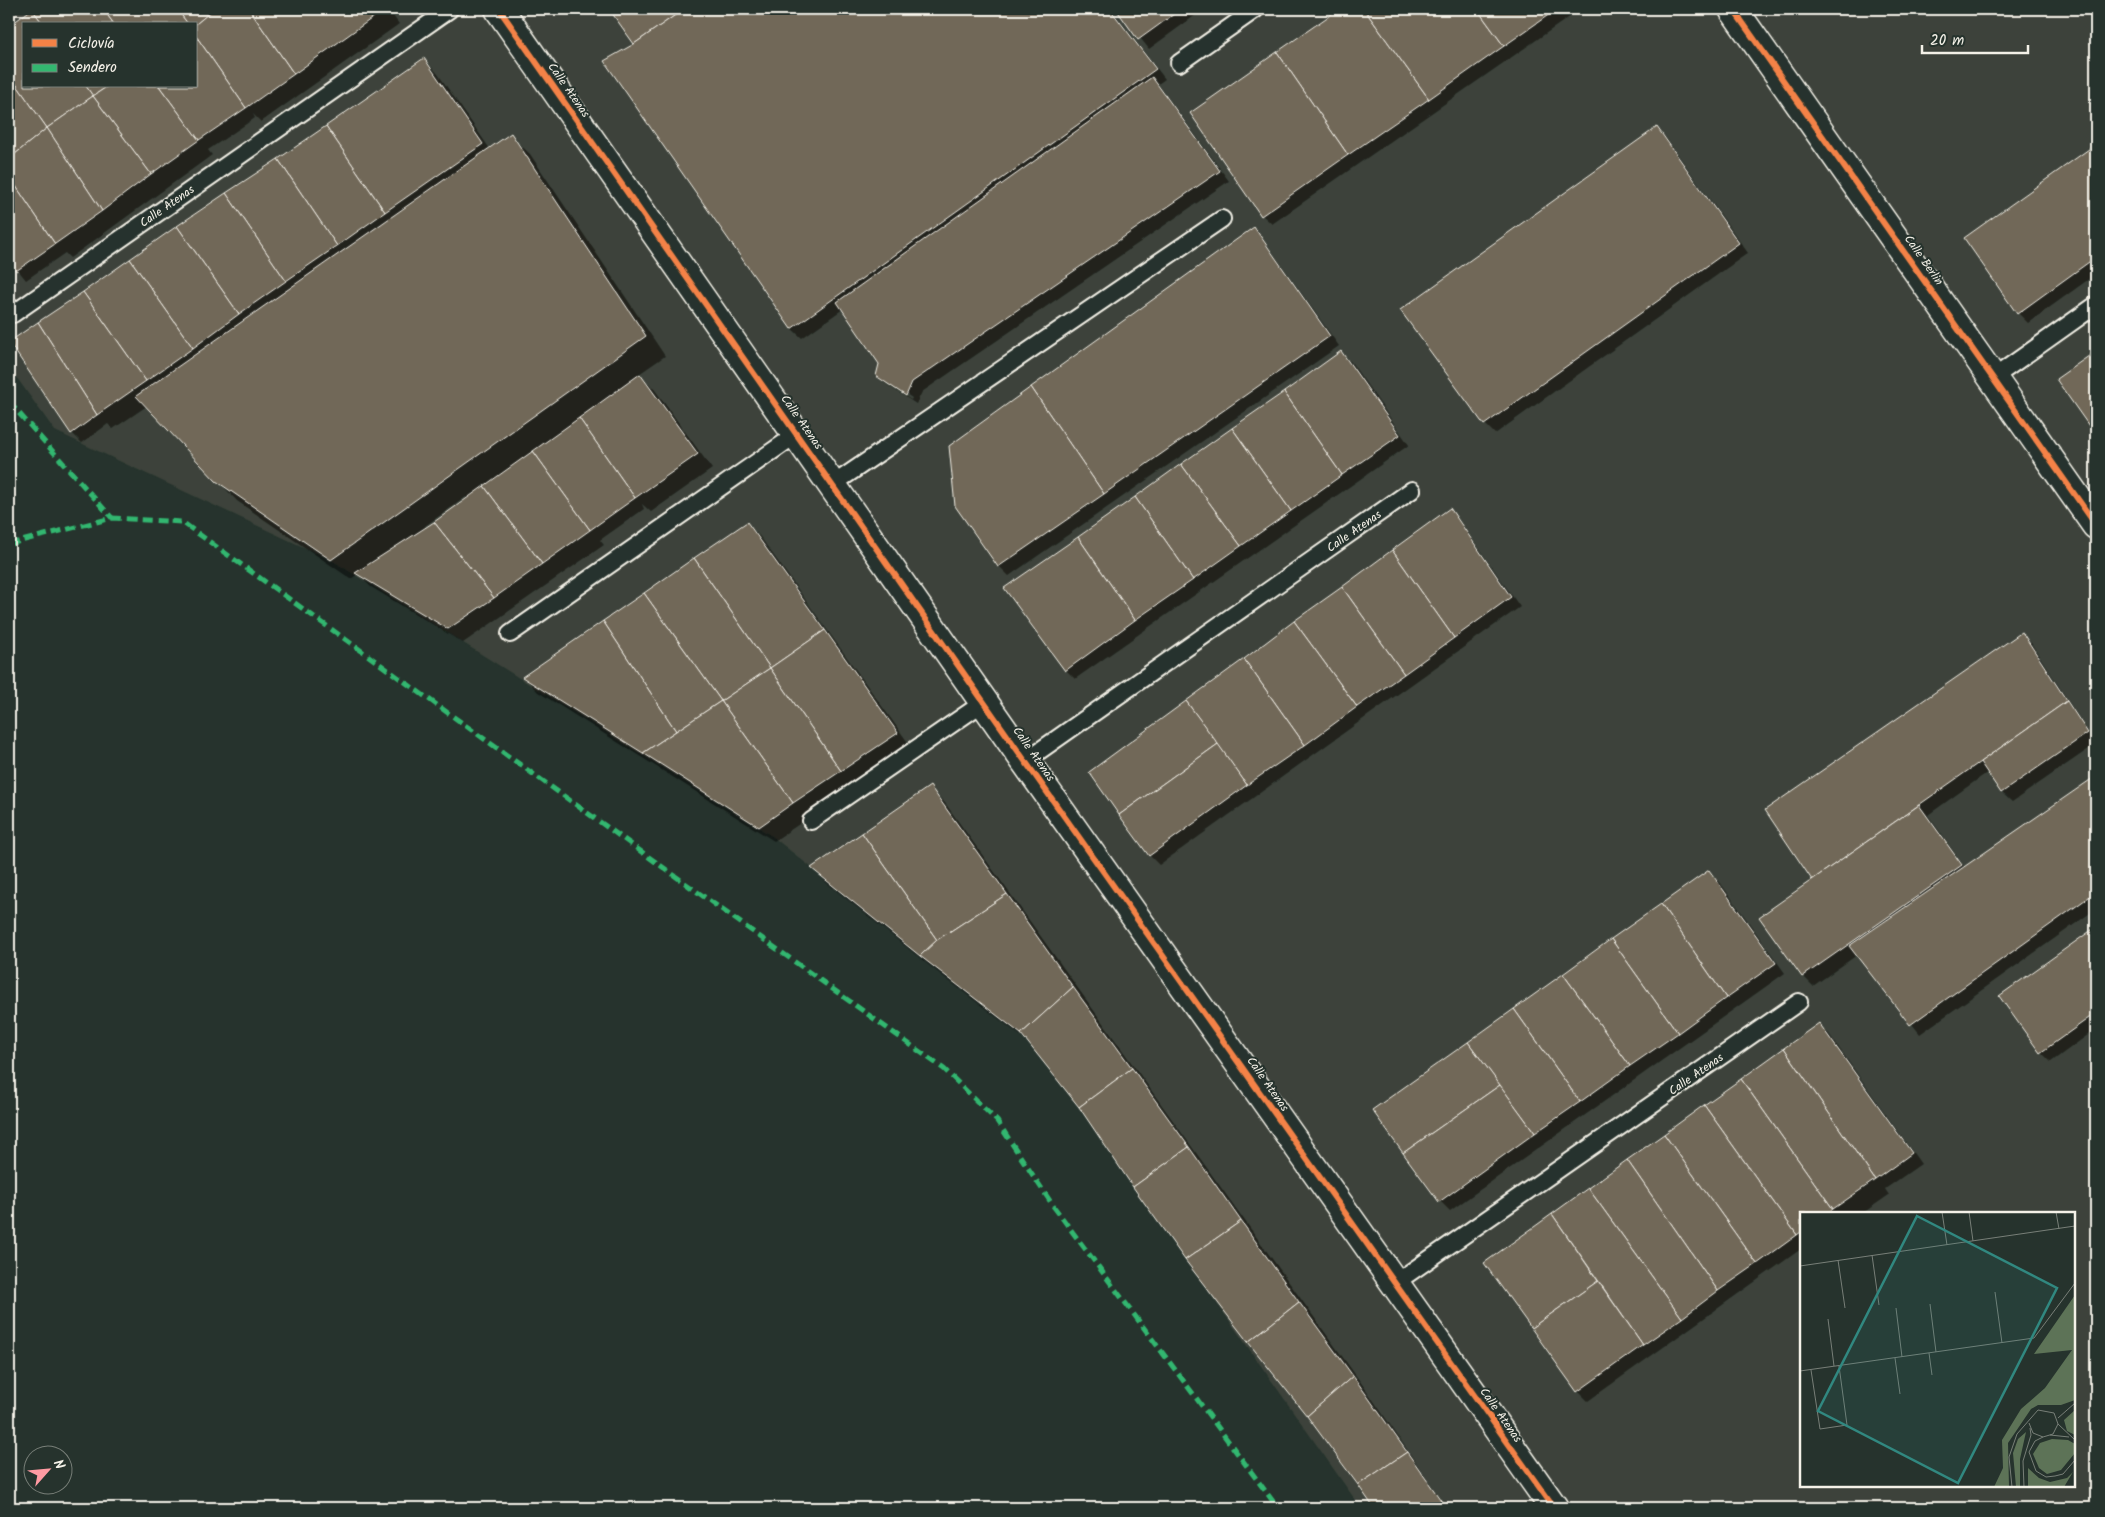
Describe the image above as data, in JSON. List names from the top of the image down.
{
  "streets": {
    "street": ["Calle Atenas", "Calle Berlin"]
  },
  "legend": ["Ciclovía", "Sendero"],
  "scale_bar": "20 m",
  "north": "top right"
}
